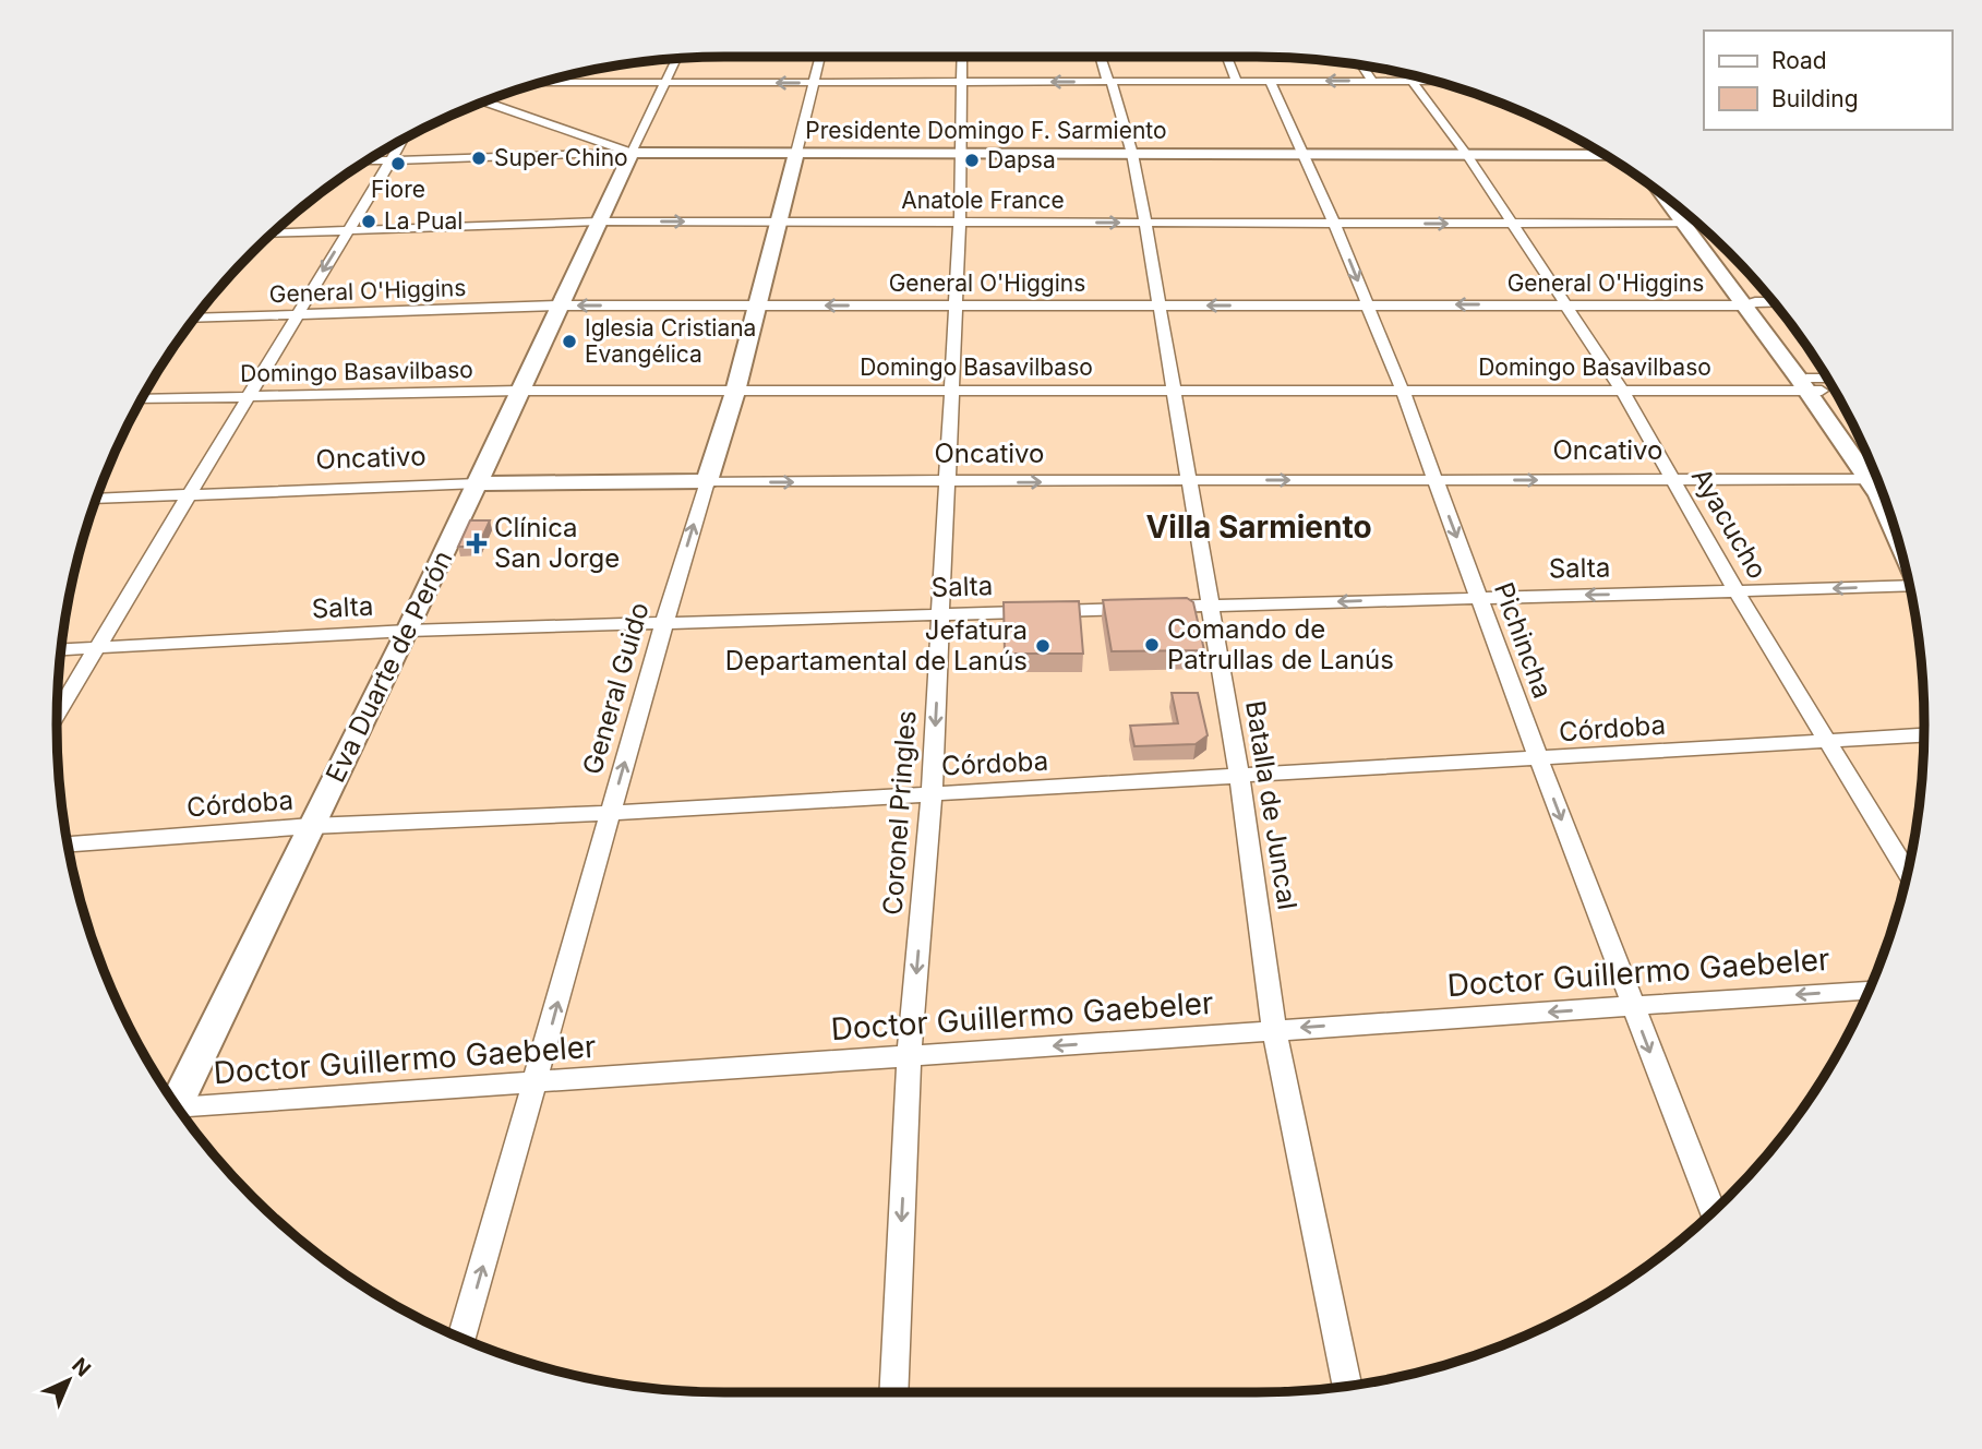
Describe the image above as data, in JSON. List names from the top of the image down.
{
  "streets": {
    "main road": [
      "Presidente Domingo F. Sarmiento",
      "Oncativo",
      "Eva Duarte de Perón",
      "General Guido"
    ],
    "street": [
      "Anatole France",
      "General O'Higgins",
      "Domingo Basavilbaso",
      "Ayacucho",
      "Salta",
      "Pichincha",
      "Córdoba",
      "Batalla de Juncal",
      "Coronel Pringles",
      "Doctor Guillermo Gaebeler"
    ]
  },
  "crossings": [
    ["Presidente Domingo F. Sarmiento", "Ayacucho"],
    ["Presidente Domingo F. Sarmiento", "Pichincha"],
    ["Presidente Domingo F. Sarmiento", "Eva Duarte de Perón"],
    ["Presidente Domingo F. Sarmiento", "General Guido"],
    ["Presidente Domingo F. Sarmiento", "Batalla de Juncal"],
    ["Presidente Domingo F. Sarmiento", "Coronel Pringles"],
    ["Anatole France", "Ayacucho"],
    ["Anatole France", "Pichincha"],
    ["Anatole France", "Eva Duarte de Perón"],
    ["Anatole France", "General Guido"],
    ["Anatole France", "Batalla de Juncal"],
    ["Anatole France", "Coronel Pringles"],
    ["General O'Higgins", "Ayacucho"],
    ["General O'Higgins", "Pichincha"],
    ["General O'Higgins", "Eva Duarte de Perón"],
    ["General O'Higgins", "General Guido"],
    ["General O'Higgins", "Batalla de Juncal"],
    ["General O'Higgins", "Coronel Pringles"],
    ["Domingo Basavilbaso", "Ayacucho"],
    ["Domingo Basavilbaso", "Pichincha"],
    ["Domingo Basavilbaso", "Eva Duarte de Perón"],
    ["Domingo Basavilbaso", "General Guido"],
    ["Domingo Basavilbaso", "Batalla de Juncal"],
    ["Domingo Basavilbaso", "Coronel Pringles"],
    ["Oncativo", "Ayacucho"],
    ["Oncativo", "Pichincha"],
    ["Oncativo", "Eva Duarte de Perón"],
    ["Oncativo", "General Guido"],
    ["Oncativo", "Batalla de Juncal"],
    ["Oncativo", "Coronel Pringles"],
    ["Ayacucho", "Salta"],
    ["Ayacucho", "Córdoba"],
    ["Salta", "Pichincha"],
    ["Salta", "Eva Duarte de Perón"],
    ["Salta", "General Guido"],
    ["Salta", "Batalla de Juncal"],
    ["Salta", "Coronel Pringles"],
    ["Pichincha", "Córdoba"],
    ["Pichincha", "Doctor Guillermo Gaebeler"],
    ["Eva Duarte de Perón", "Córdoba"],
    ["General Guido", "Córdoba"],
    ["General Guido", "Doctor Guillermo Gaebeler"],
    ["Córdoba", "Batalla de Juncal"],
    ["Córdoba", "Coronel Pringles"],
    ["Batalla de Juncal", "Doctor Guillermo Gaebeler"],
    ["Coronel Pringles", "Doctor Guillermo Gaebeler"]
  ],
  "one_way": [
    "General O'Higgins",
    "Oncativo",
    "Salta",
    "Pichincha",
    "General Guido",
    "Coronel Pringles",
    "Doctor Guillermo Gaebeler"
  ],
  "districts": ["Villa Sarmiento"],
  "places": {
    "other": [
      "Super Chino",
      "Dapsa",
      "Fiore",
      "La Pual",
      "Iglesia Cristiana Evangélica",
      "Comando de Patrullas de Lanús",
      "Jefatura Departamental de Lanús"
    ],
    "health": ["Clínica San Jorge"]
  },
  "legend": ["Road", "Building"],
  "north": "top right"
}
